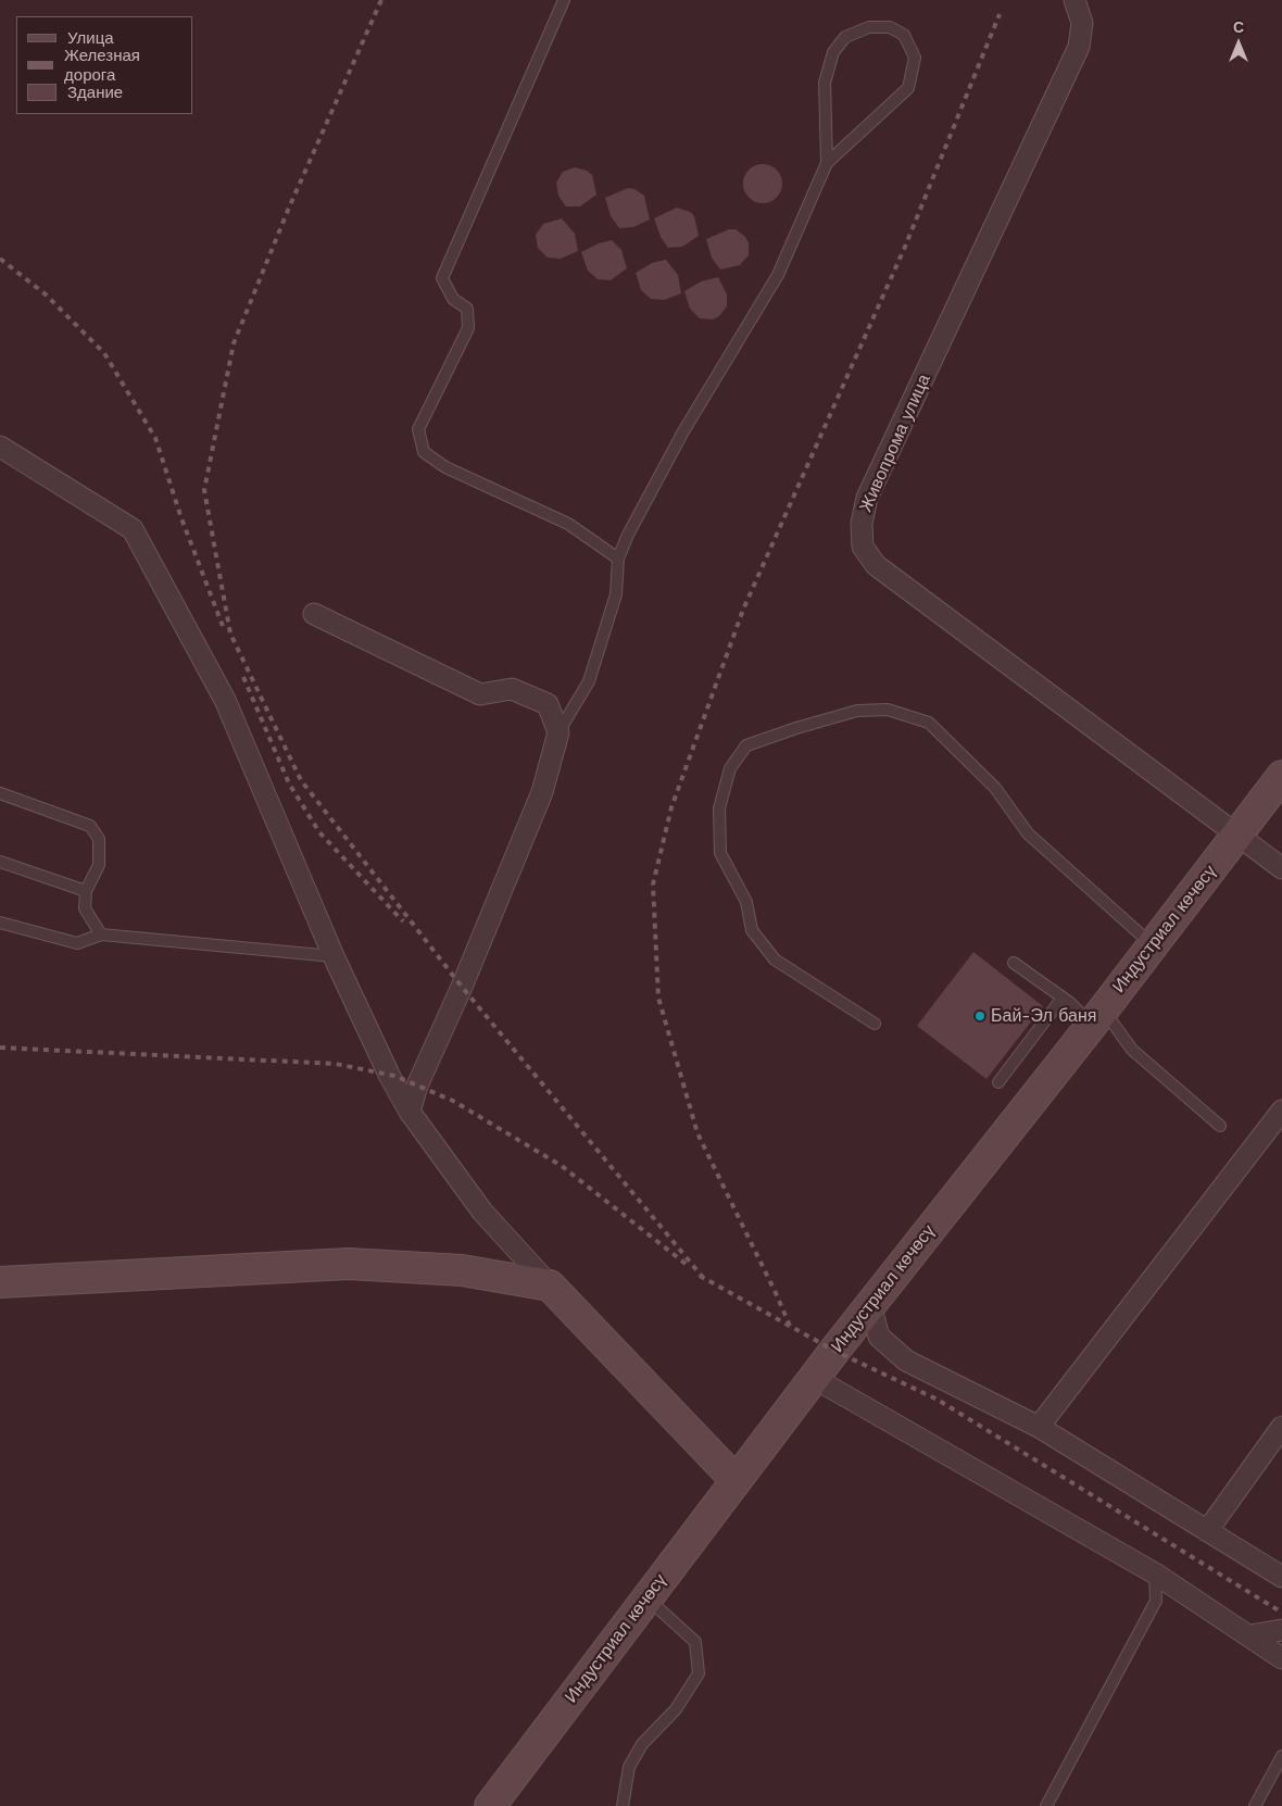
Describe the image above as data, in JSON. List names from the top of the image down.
{
  "streets": {
    "main road": ["Индустриал көчөсү"],
    "street": ["Живопрома улица"]
  },
  "crossings": [
    ["Живопрома улица", "Индустриал көчөсү"]
  ],
  "places": ["Бай-Эл баня"],
  "legend": ["Улица", "Железная дорога", "Здание"],
  "north": "top"
}
